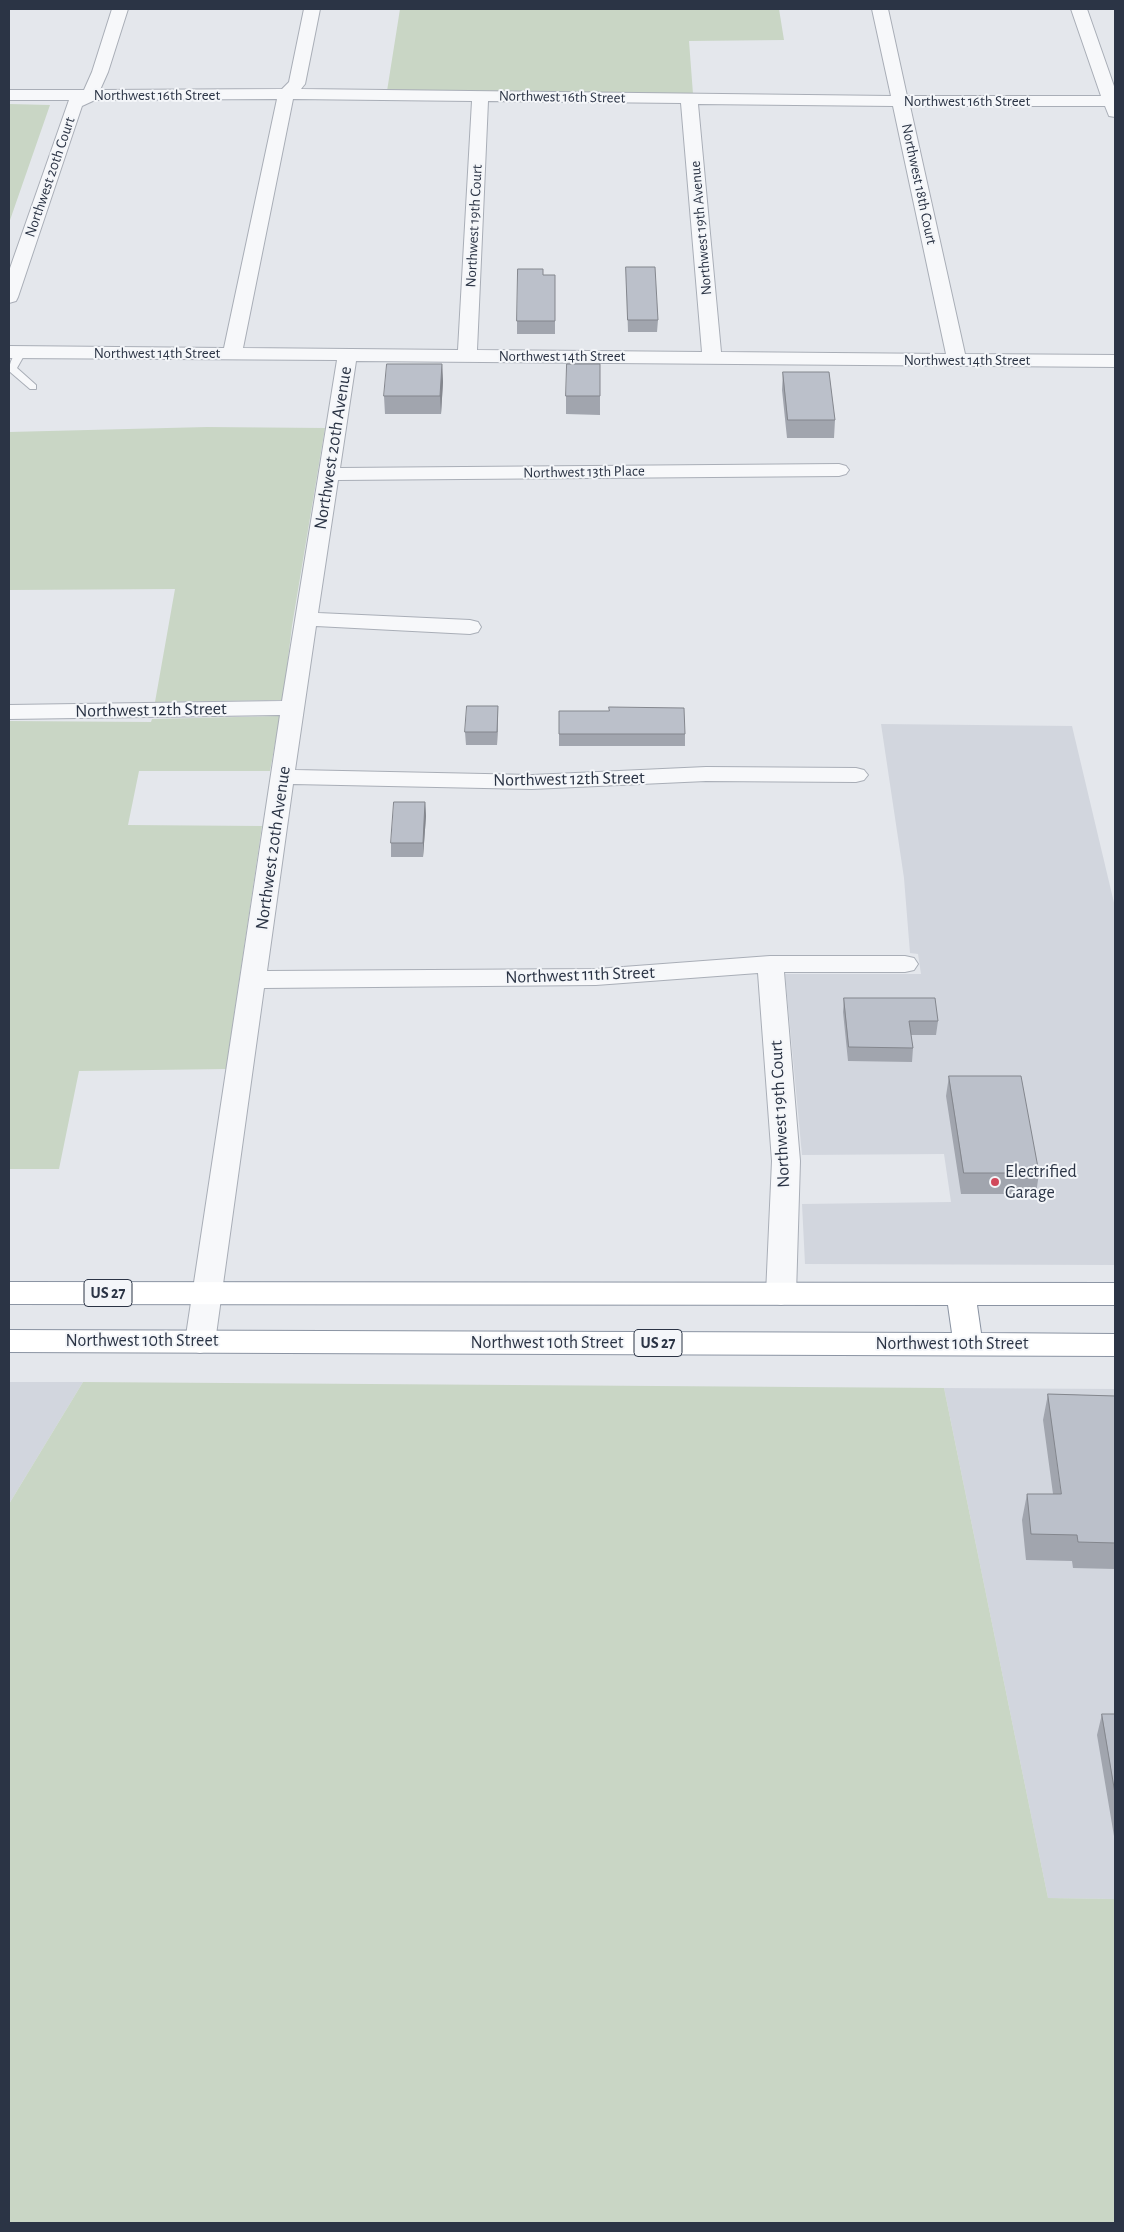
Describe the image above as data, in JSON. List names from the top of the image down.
{
  "streets": {
    "highway": ["US 27", "Northwest 10th Street"],
    "street": [
      "Northwest 16th Street",
      "Northwest 20th Court",
      "Northwest 18th Court",
      "Northwest 19th Court",
      "Northwest 19th Avenue",
      "Northwest 14th Street",
      "Northwest 20th Avenue",
      "Northwest 13th Place",
      "Northwest 12th Street",
      "Northwest 11th Street"
    ]
  },
  "crossings": [
    ["Northwest 16th Street", "Northwest 20th Court"],
    ["Northwest 16th Street", "Northwest 18th Court"],
    ["Northwest 16th Street", "Northwest 19th Court"],
    ["Northwest 16th Street", "Northwest 19th Avenue"],
    ["Northwest 18th Court", "Northwest 14th Street"],
    ["Northwest 19th Court", "Northwest 14th Street"],
    ["Northwest 19th Court", "Northwest 11th Street"],
    ["Northwest 19th Court", "US 27"],
    ["Northwest 19th Avenue", "Northwest 14th Street"],
    ["Northwest 14th Street", "Northwest 20th Avenue"],
    ["Northwest 20th Avenue", "Northwest 13th Place"],
    ["Northwest 20th Avenue", "Northwest 12th Street"],
    ["Northwest 20th Avenue", "Northwest 11th Street"],
    ["Northwest 20th Avenue", "US 27"],
    ["Northwest 20th Avenue", "Northwest 10th Street"]
  ],
  "places": ["Electrified Garage"]
}
